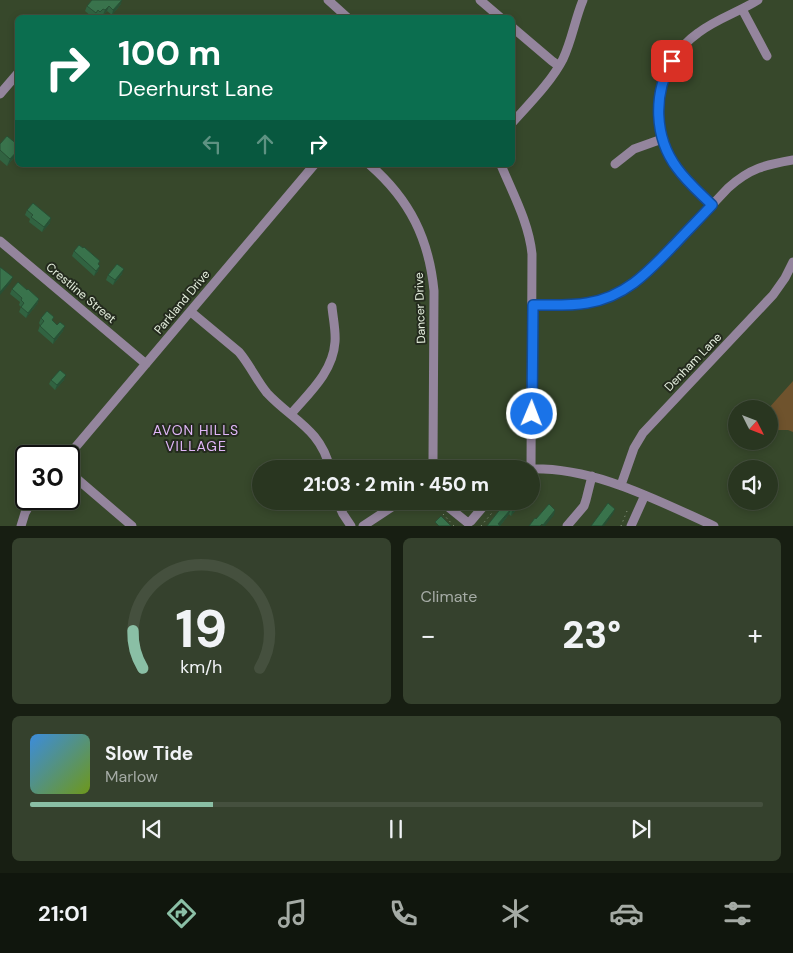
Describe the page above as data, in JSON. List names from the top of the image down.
{
  "streets": {
    "street": [
      "Crestline Street",
      "Parkland Drive",
      "Dancer Drive",
      "Denham Lane"
    ]
  },
  "crossings": [
    ["Crestline Street", "Parkland Drive"]
  ],
  "districts": ["AVON HILLS VILLAGE"],
  "north": "bottom right",
  "page": {
    "turn": ["100 m", "Deerhurst Lane"],
    "limit": "30",
    "trip": "21:03 · 2 min · 450 m",
    "tile": "Climate",
    "heat": ["−", "23°", "+"],
    "song": ["Slow Tide", "Marlow"],
    "tabs": "21:01",
    "gauge": ["19", "km/h"]
  }
}
